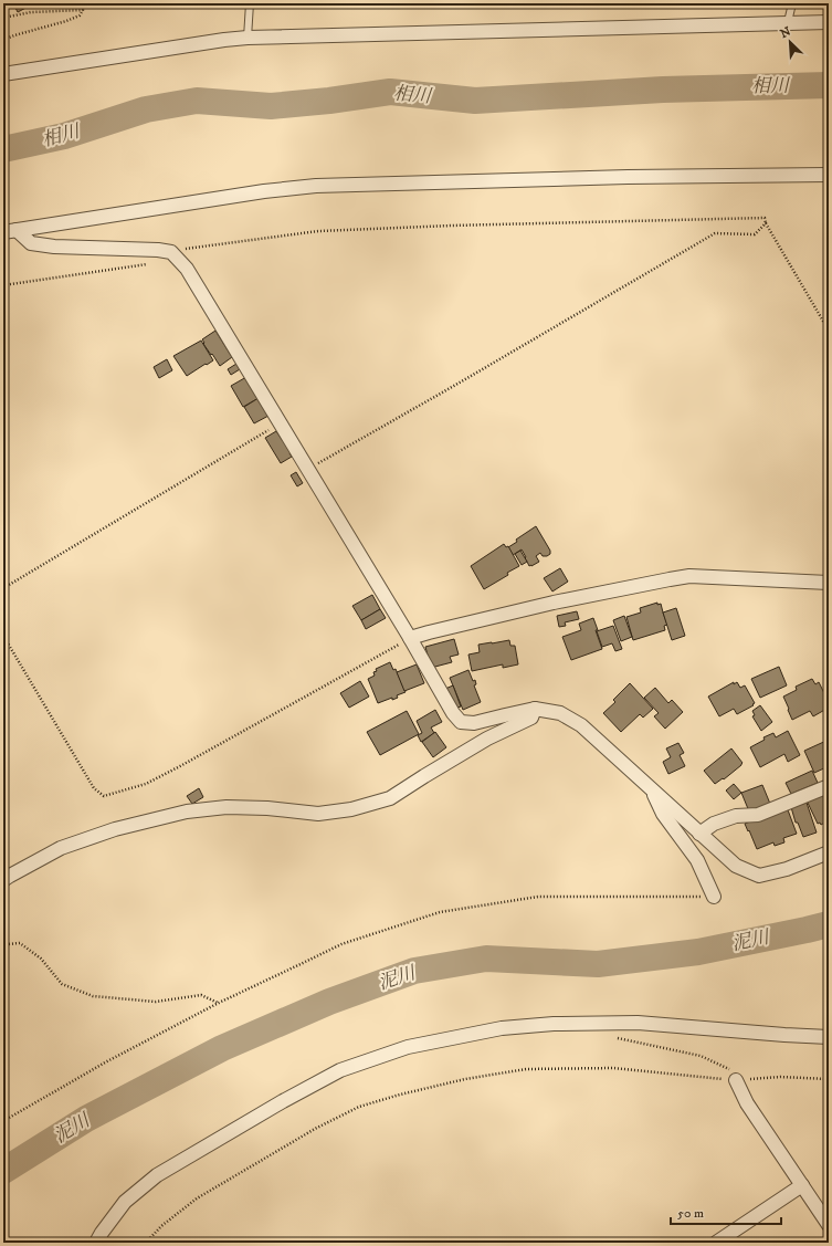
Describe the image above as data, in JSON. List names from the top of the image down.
{
  "water": ["相川", "泥川"],
  "scale_bar": "50 m",
  "north": "top left"
}
